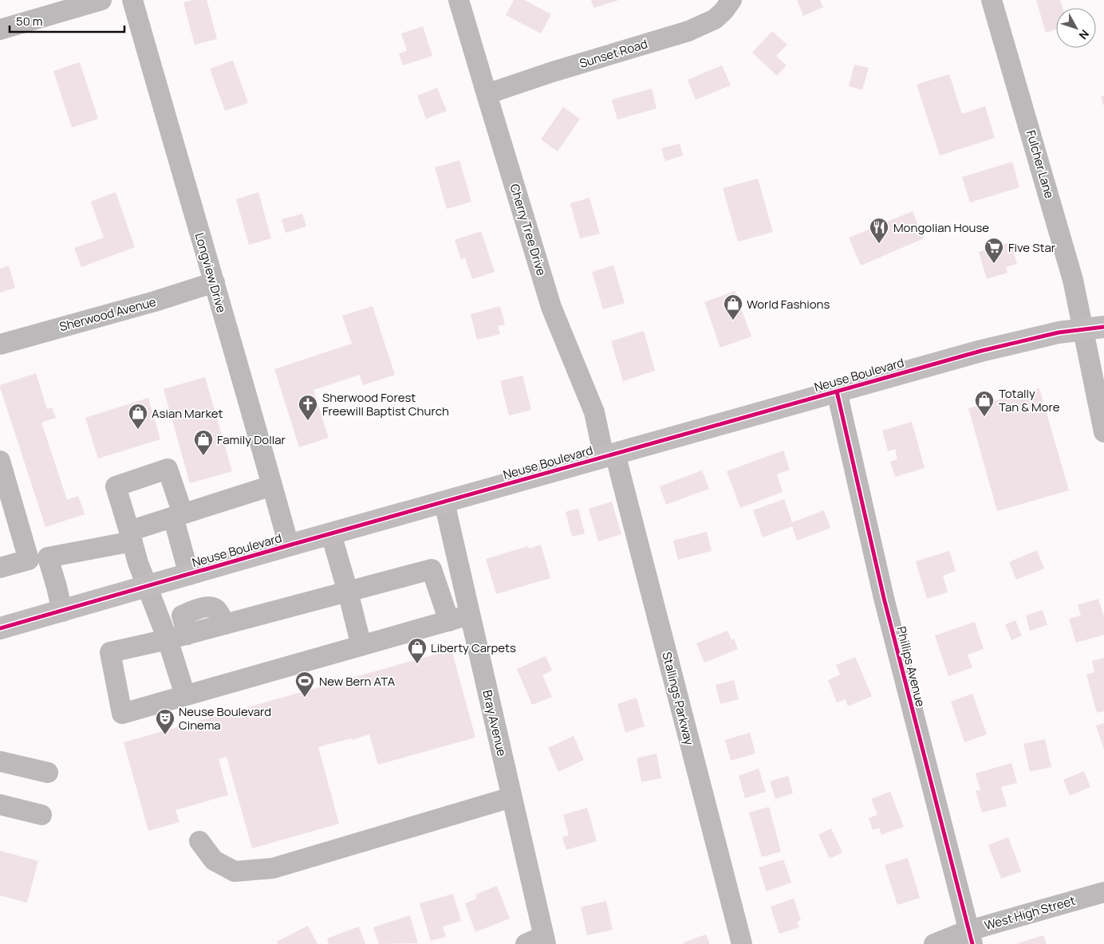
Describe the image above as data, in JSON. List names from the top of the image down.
{
  "streets": {
    "main road": ["Neuse Boulevard"],
    "street": [
      "Sunset Road",
      "Fulcher Lane",
      "Cherry Tree Drive",
      "Longview Drive",
      "Sherwood Avenue",
      "Phillips Avenue",
      "Stallings Parkway",
      "Bray Avenue",
      "West High Street"
    ]
  },
  "crossings": [
    ["Sunset Road", "Cherry Tree Drive"],
    ["Fulcher Lane", "Neuse Boulevard"],
    ["Cherry Tree Drive", "Neuse Boulevard"],
    ["Cherry Tree Drive", "Stallings Parkway"],
    ["Longview Drive", "Sherwood Avenue"],
    ["Longview Drive", "Neuse Boulevard"],
    ["Neuse Boulevard", "Phillips Avenue"],
    ["Neuse Boulevard", "Stallings Parkway"],
    ["Neuse Boulevard", "Bray Avenue"],
    ["Phillips Avenue", "West High Street"]
  ],
  "places": {
    "restaurant": ["Mongolian House"],
    "supermarket": ["Five Star"],
    "shop": [
      "World Fashions",
      "Totally Tan & More",
      "Asian Market",
      "Family Dollar",
      "Liberty Carpets"
    ],
    "church": ["Sherwood Forest Freewill Baptist Church"],
    "sports": ["New Bern ATA"],
    "theatre": ["Neuse Boulevard Cinema"]
  },
  "scale_bar": "50 m",
  "north": "bottom right"
}
